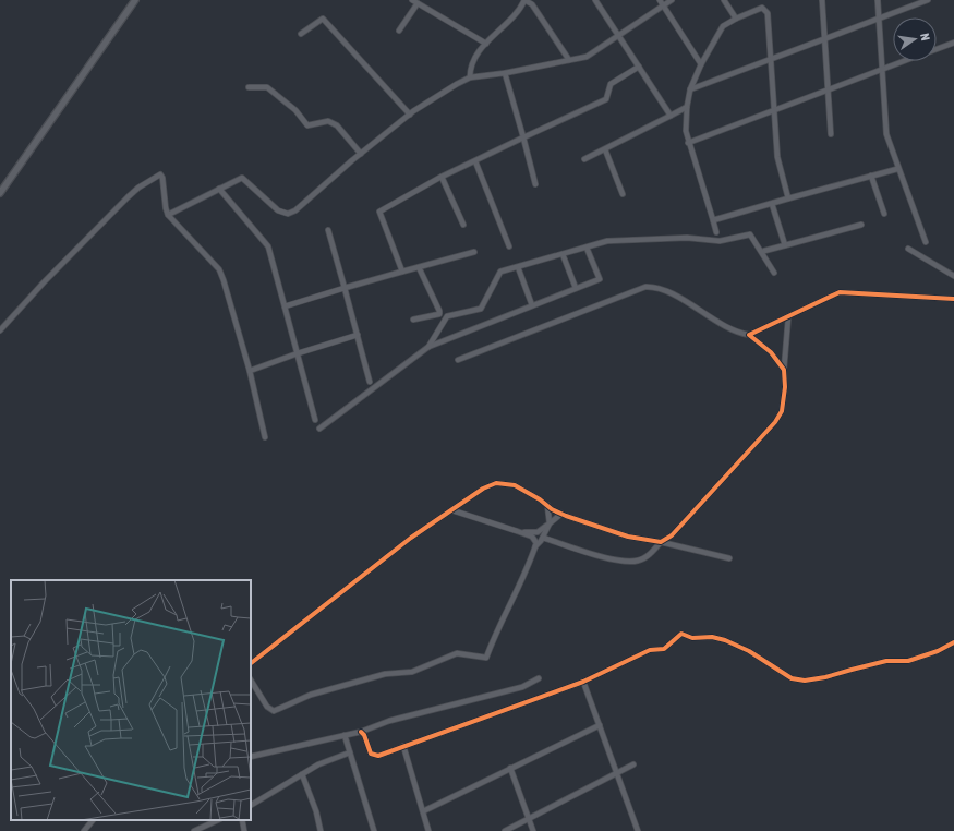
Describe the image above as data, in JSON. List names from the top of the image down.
{
  "north": "right"
}
